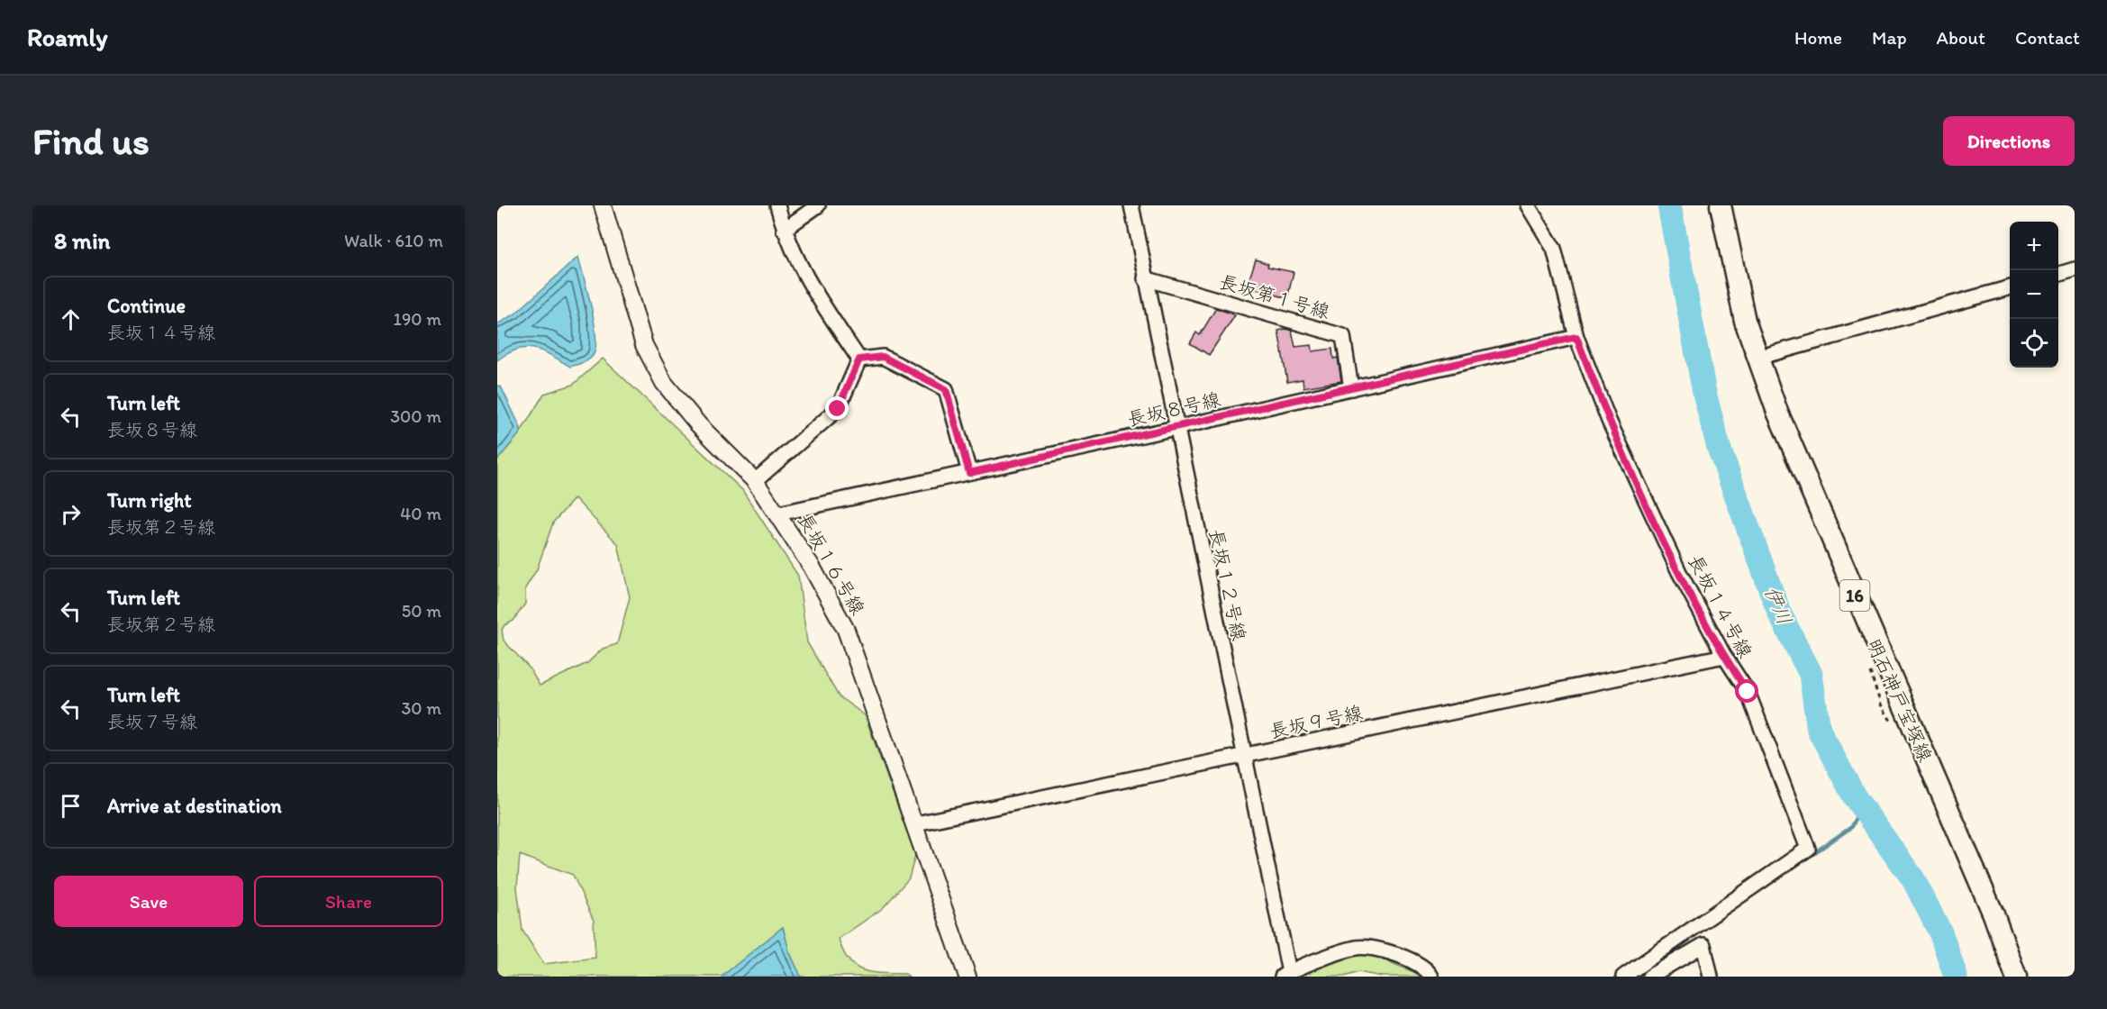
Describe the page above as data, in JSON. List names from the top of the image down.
{
  "streets": {
    "main road": ["16", "明石神戸宝塚線"],
    "street": [
      "長坂第１号線",
      "長坂８号線",
      "長坂１６号線",
      "長坂１２号線",
      "長坂１４号線",
      "長坂９号線"
    ]
  },
  "crossings": [
    ["長坂第１号線", "長坂８号線"],
    ["長坂第１号線", "長坂１２号線"],
    ["長坂８号線", "長坂１６号線"],
    ["長坂８号線", "長坂１２号線"],
    ["長坂８号線", "長坂１４号線"],
    ["長坂１６号線", "長坂９号線"],
    ["長坂１２号線", "長坂９号線"],
    ["長坂１４号線", "長坂９号線"]
  ],
  "water": ["伊川"],
  "page": {
    "header": "Roamly",
    "nav": [
      "Home",
      "Map",
      "About",
      "Contact"
    ],
    "buttons": [
      "Directions",
      ["Save", "Share"]
    ],
    "title": "Find us",
    "heading": ["8 min", "Walk · 610 m"],
    "map_buttons": ["+", "−"],
    "list": [
      ["Continue", "長坂１４号線", "190 m"],
      ["Turn left", "長坂８号線", "300 m"],
      ["Turn right", "長坂第２号線", "40 m"],
      ["Turn left", "長坂第２号線", "50 m"],
      ["Turn left", "長坂７号線", "30 m"],
      "Arrive at destination"
    ]
  }
}
